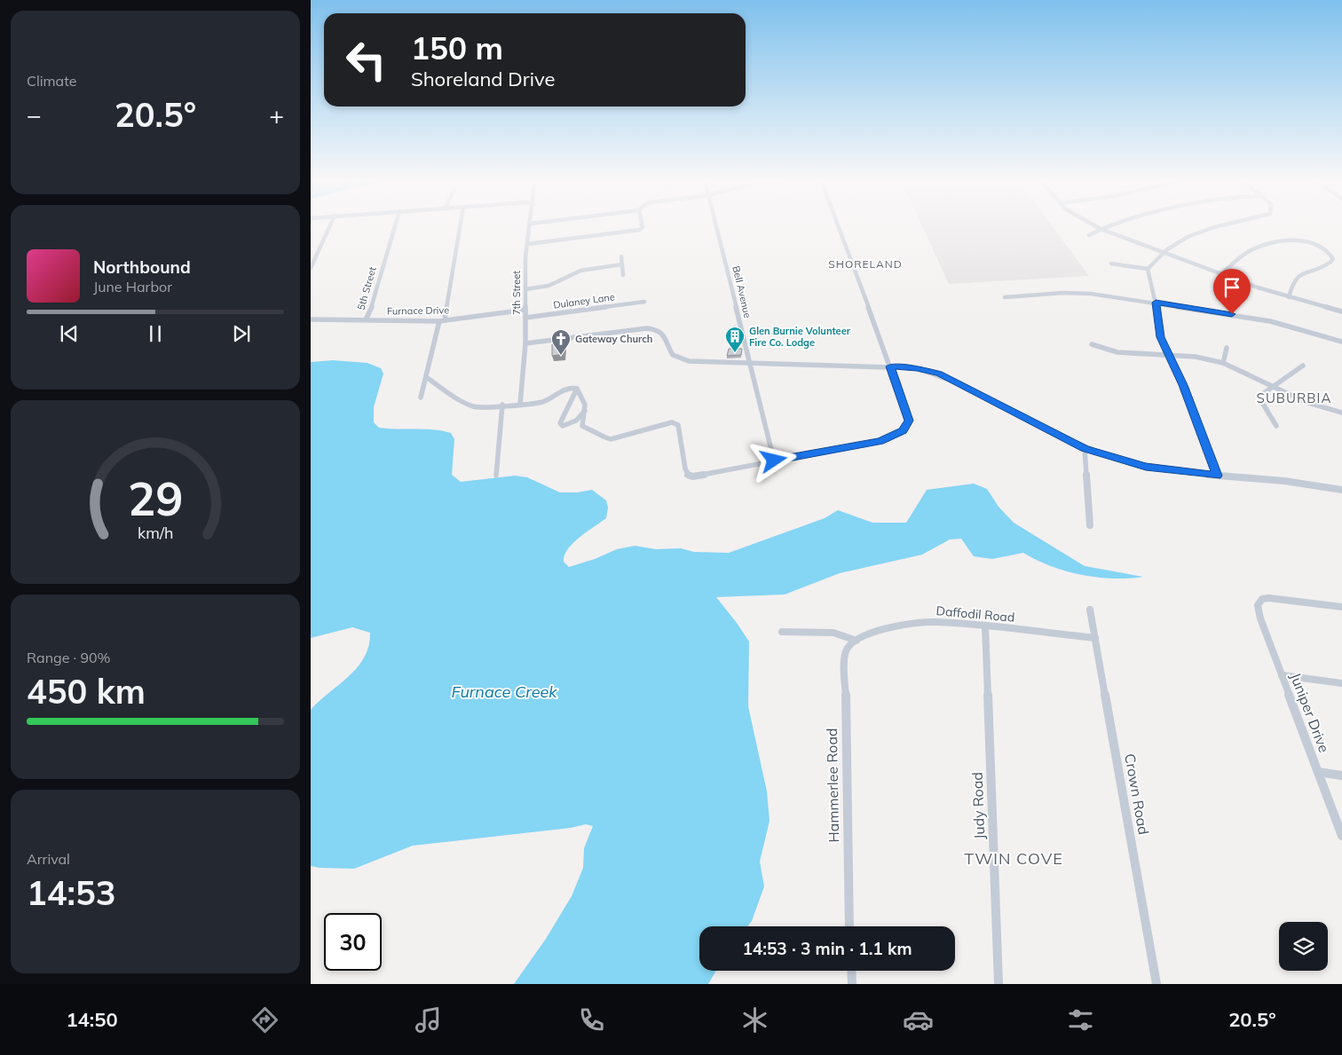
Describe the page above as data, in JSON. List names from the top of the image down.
{
  "streets": {
    "street": [
      "5th Street",
      "Bell Avenue",
      "7th Street",
      "Dulaney Lane",
      "Furnace Drive",
      "Daffodil Road",
      "Juniper Drive",
      "Hammerlee Road",
      "Crown Road",
      "Judy Road"
    ]
  },
  "crossings": [
    ["5th Street", "Furnace Drive"],
    ["7th Street", "Dulaney Lane"],
    ["7th Street", "Furnace Drive"],
    ["Daffodil Road", "Hammerlee Road"],
    ["Daffodil Road", "Crown Road"],
    ["Daffodil Road", "Judy Road"]
  ],
  "districts": ["SHORELAND", "SUBURBIA", "TWIN COVE"],
  "water": ["Furnace Creek"],
  "places": {
    "building": ["Glen Burnie Volunteer Fire Co. Lodge"],
    "church": ["Gateway Church"]
  },
  "page": {
    "tile": [
      "Climate",
      ["Range · 90%", "450 km"],
      ["Arrival", "14:53"]
    ],
    "turn": ["150 m", "Shoreland Drive"],
    "heat": ["−", "20.5°", "+"],
    "song": ["Northbound", "June Harbor"],
    "limit": "30",
    "trip": "14:53 · 3 min · 1.1 km",
    "tabs": ["14:50", "20.5°"],
    "gauge": ["29", "km/h"]
  }
}
